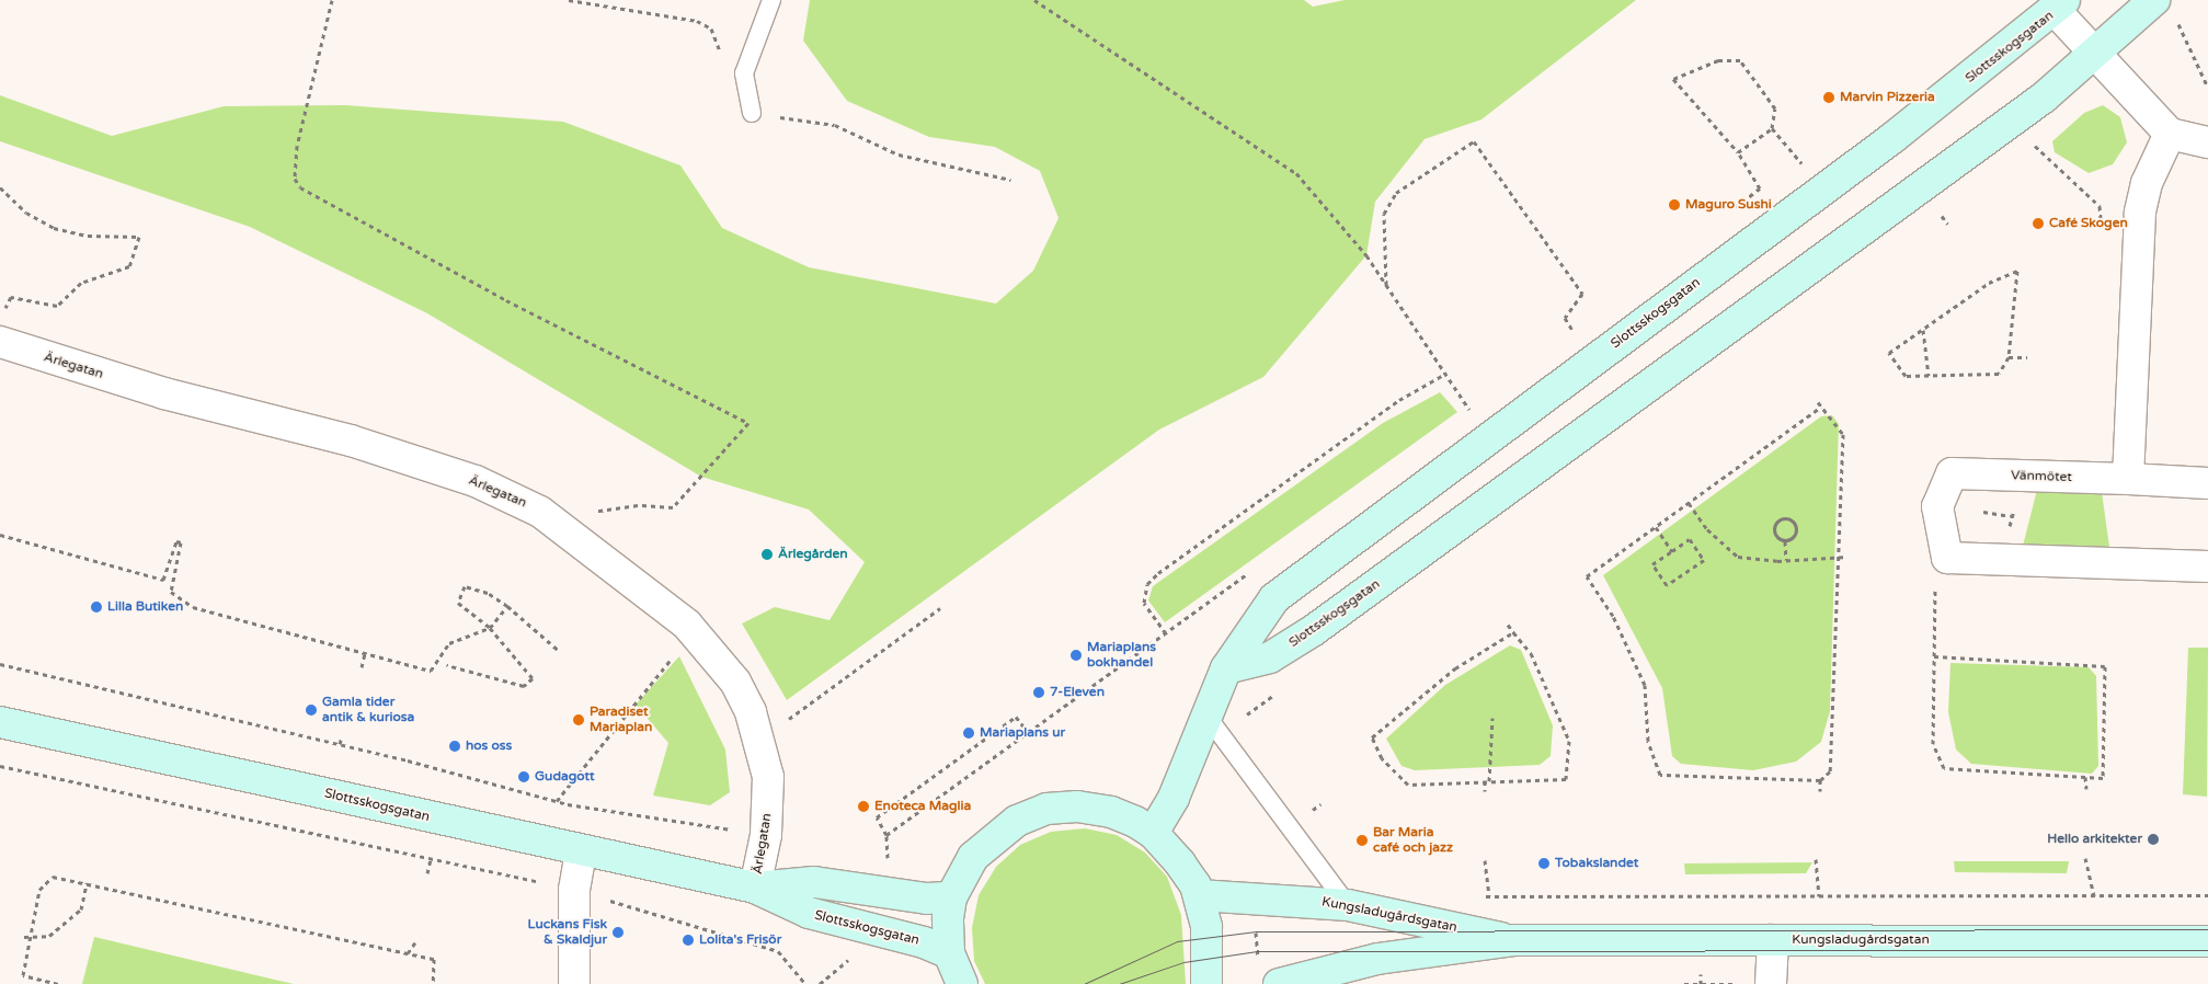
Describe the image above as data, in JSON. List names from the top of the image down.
{
  "streets": {
    "street": [
      "Slottsskogsgatan",
      "Ärlegatan",
      "Vänmötet",
      "Kungsladugårdsgatan"
    ]
  },
  "crossings": [
    ["Slottsskogsgatan", "Ärlegatan"]
  ],
  "places": [
    "Marvin Pizzeria",
    "Maguro Sushi",
    "Café Skogen",
    "Ärlegården",
    "Lilla Butiken",
    "Mariaplans bokhandel",
    "7-Eleven",
    "Gamla tider antik & kuriosa",
    "Paradiset Mariaplan",
    "Mariaplans ur",
    "hos oss",
    "Gudagott",
    "Enoteca Maglia",
    "Hello arkitekter",
    "Bar Maria café och jazz",
    "Tobakslandet",
    "Luckans Fisk & Skaldjur",
    "Lolita's Frisör"
  ]
}
